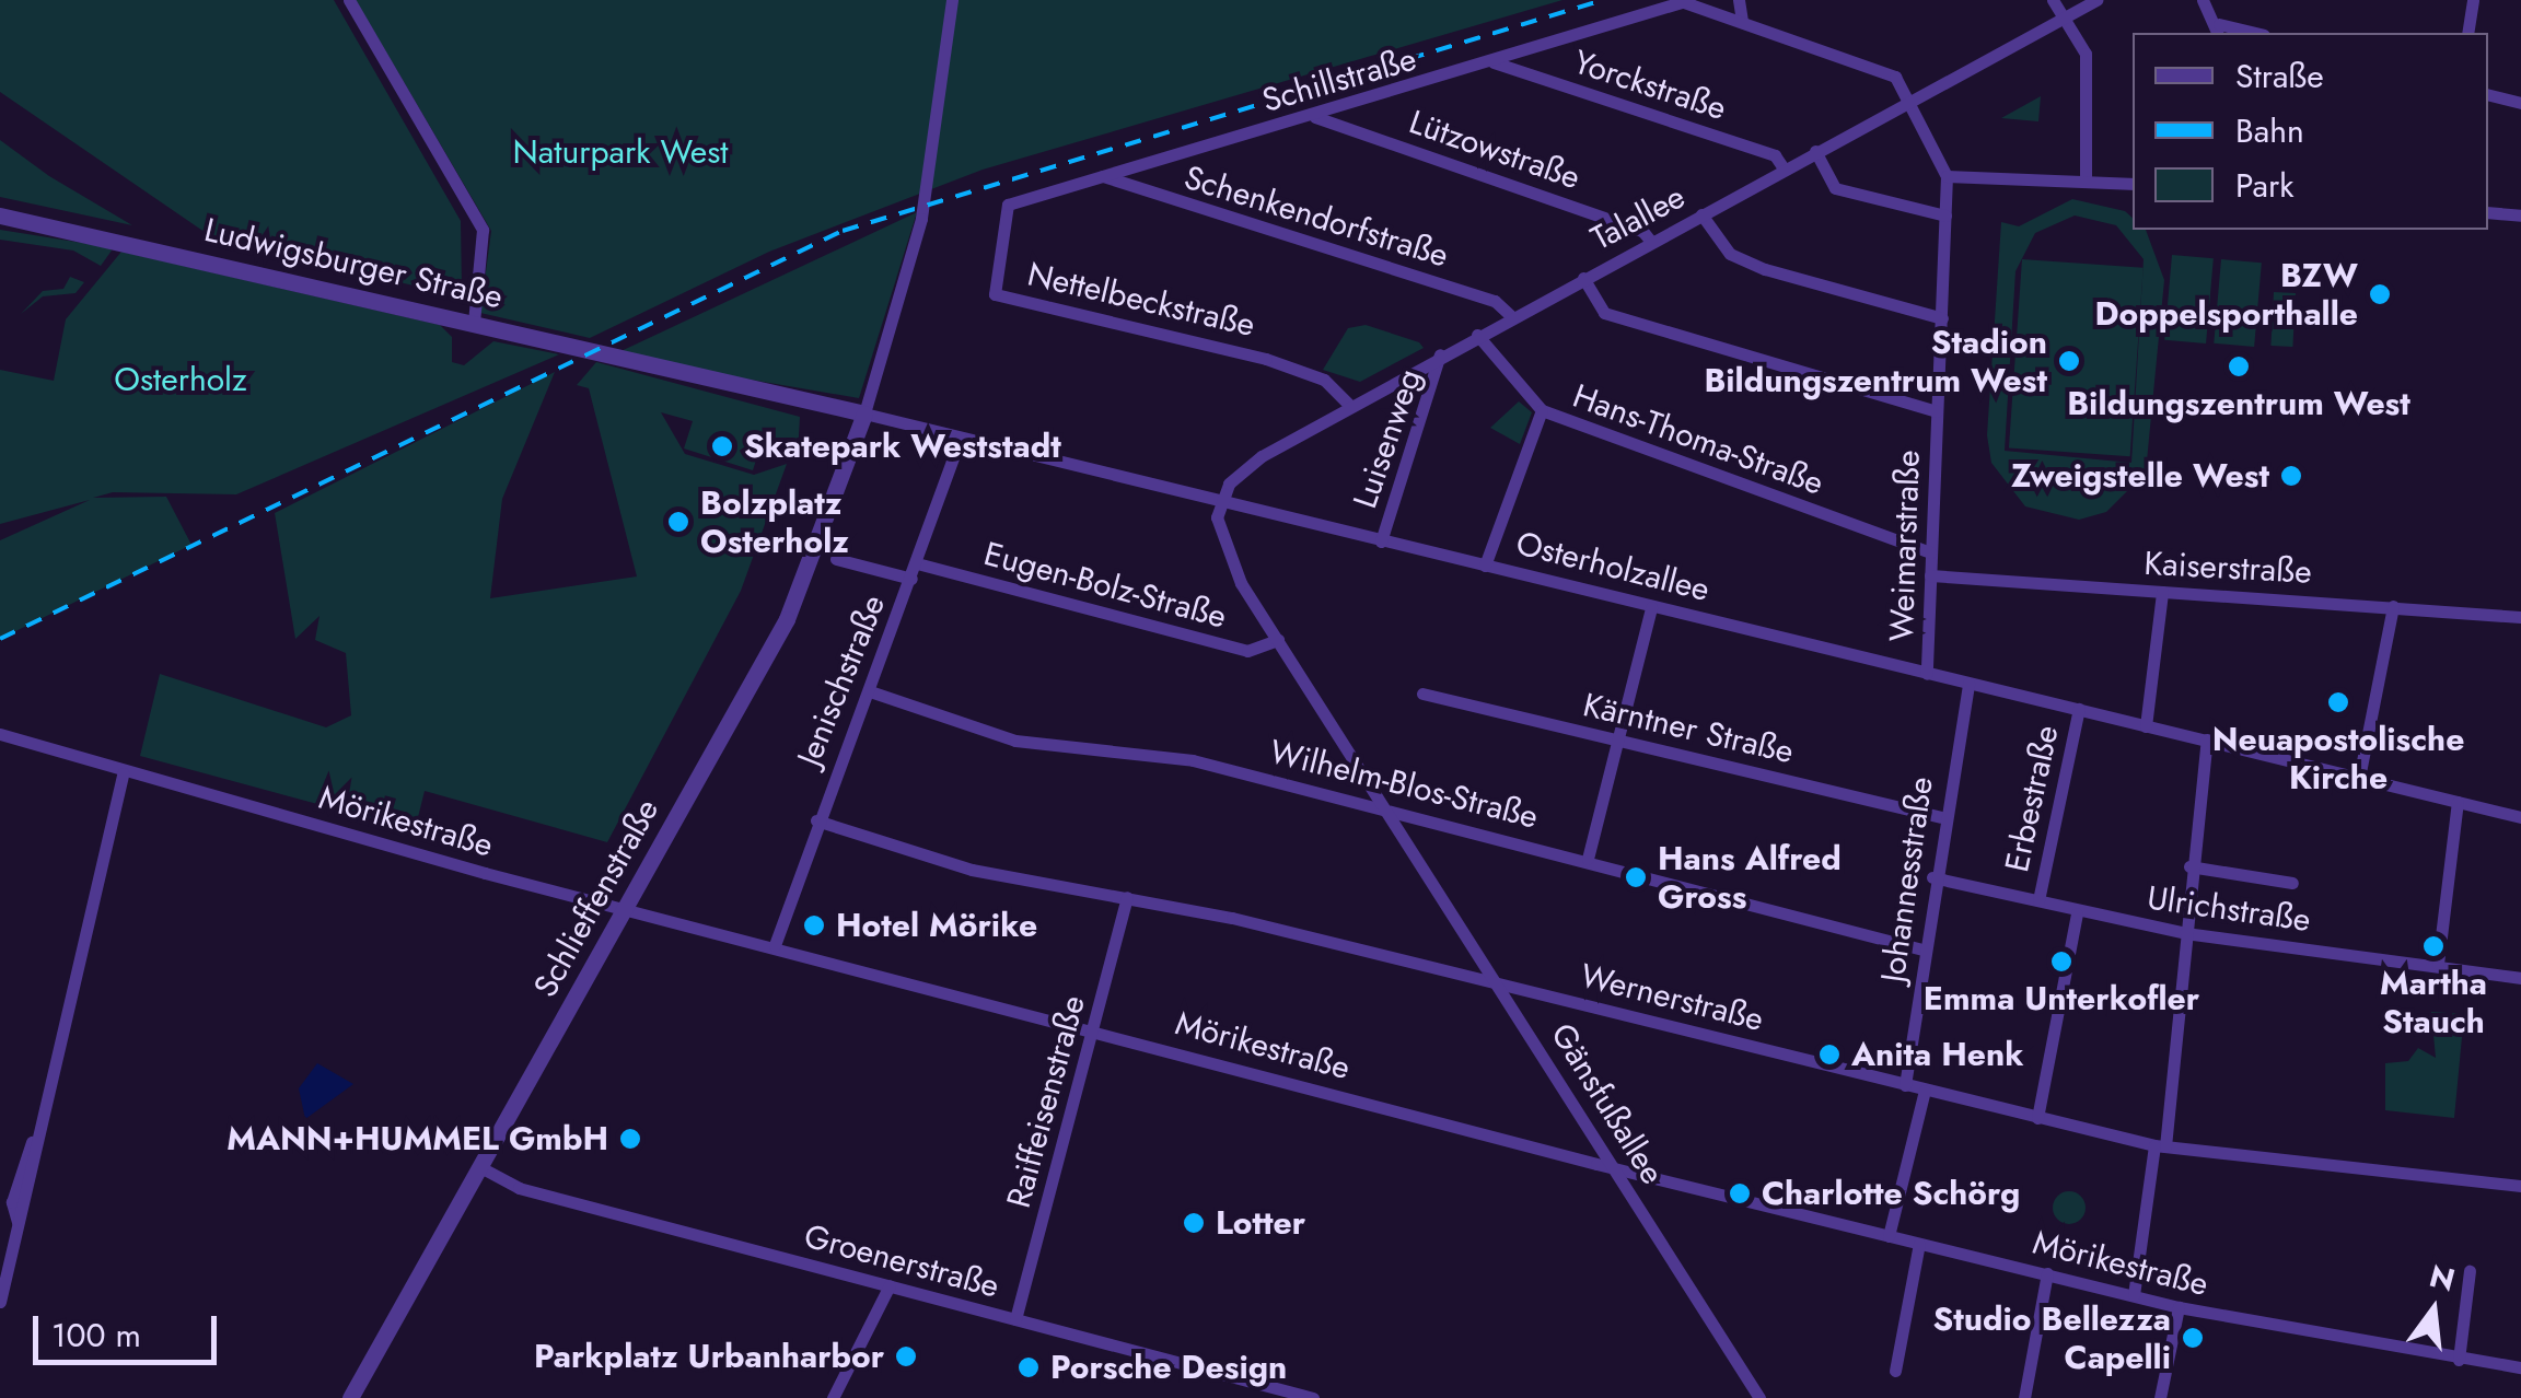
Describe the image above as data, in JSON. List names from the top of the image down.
{
  "streets": {
    "street": [
      "Schillstraße",
      "Yorckstraße",
      "Lützowstraße",
      "Schenkendorfstraße",
      "Talallee",
      "Ludwigsburger Straße",
      "Nettelbeckstraße",
      "Luisenweg",
      "Hans-Thoma-Straße",
      "Weimarstraße",
      "Osterholzallee",
      "Kaiserstraße",
      "Eugen-Bolz-Straße",
      "Jenischstraße",
      "Kärntner Straße",
      "Wilhelm-Blos-Straße",
      "Erbestraße",
      "Mörikestraße",
      "Johannesstraße",
      "Schlieffenstraße",
      "Ulrichstraße",
      "Wernerstraße",
      "Raiffeisenstraße",
      "Gänsfußallee",
      "Groenerstraße"
    ]
  },
  "crossings": [
    ["Schillstraße", "Yorckstraße"],
    ["Schillstraße", "Lützowstraße"],
    ["Schillstraße", "Schenkendorfstraße"],
    ["Schillstraße", "Nettelbeckstraße"],
    ["Yorckstraße", "Talallee"],
    ["Lützowstraße", "Talallee"],
    ["Schenkendorfstraße", "Talallee"],
    ["Talallee", "Nettelbeckstraße"],
    ["Talallee", "Luisenweg"],
    ["Talallee", "Hans-Thoma-Straße"],
    ["Talallee", "Weimarstraße"],
    ["Talallee", "Osterholzallee"],
    ["Talallee", "Gänsfußallee"],
    ["Ludwigsburger Straße", "Osterholzallee"],
    ["Luisenweg", "Osterholzallee"],
    ["Hans-Thoma-Straße", "Weimarstraße"],
    ["Weimarstraße", "Osterholzallee"],
    ["Weimarstraße", "Kaiserstraße"],
    ["Osterholzallee", "Jenischstraße"],
    ["Osterholzallee", "Erbestraße"],
    ["Osterholzallee", "Johannesstraße"],
    ["Osterholzallee", "Schlieffenstraße"],
    ["Osterholzallee", "Gänsfußallee"],
    ["Eugen-Bolz-Straße", "Jenischstraße"],
    ["Eugen-Bolz-Straße", "Gänsfußallee"],
    ["Jenischstraße", "Wilhelm-Blos-Straße"],
    ["Jenischstraße", "Mörikestraße"],
    ["Jenischstraße", "Wernerstraße"],
    ["Kärntner Straße", "Johannesstraße"],
    ["Wilhelm-Blos-Straße", "Johannesstraße"],
    ["Wilhelm-Blos-Straße", "Gänsfußallee"],
    ["Erbestraße", "Ulrichstraße"],
    ["Mörikestraße", "Schlieffenstraße"],
    ["Mörikestraße", "Raiffeisenstraße"],
    ["Mörikestraße", "Gänsfußallee"],
    ["Johannesstraße", "Ulrichstraße"],
    ["Johannesstraße", "Wernerstraße"],
    ["Schlieffenstraße", "Groenerstraße"],
    ["Wernerstraße", "Raiffeisenstraße"],
    ["Wernerstraße", "Gänsfußallee"],
    ["Raiffeisenstraße", "Groenerstraße"]
  ],
  "parks": ["Naturpark West", "Osterholz"],
  "places": [
    "BZW Doppelsporthalle",
    "Stadion Bildungszentrum West",
    "Bildungszentrum West",
    "Skatepark Weststadt",
    "Zweigstelle West",
    "Bolzplatz Osterholz",
    "Neuapostolische Kirche",
    "Hans Alfred Gross",
    "Hotel Mörike",
    "Martha Stauch",
    "Emma Unterkofler",
    "Anita Henk",
    "MANN+HUMMEL GmbH",
    "Charlotte Schörg",
    "Lotter",
    "Studio Bellezza Capelli",
    "Parkplatz Urbanharbor",
    "Porsche Design"
  ],
  "legend": ["Straße", "Bahn", "Park"],
  "scale_bar": "100 m",
  "north": "top"
}
